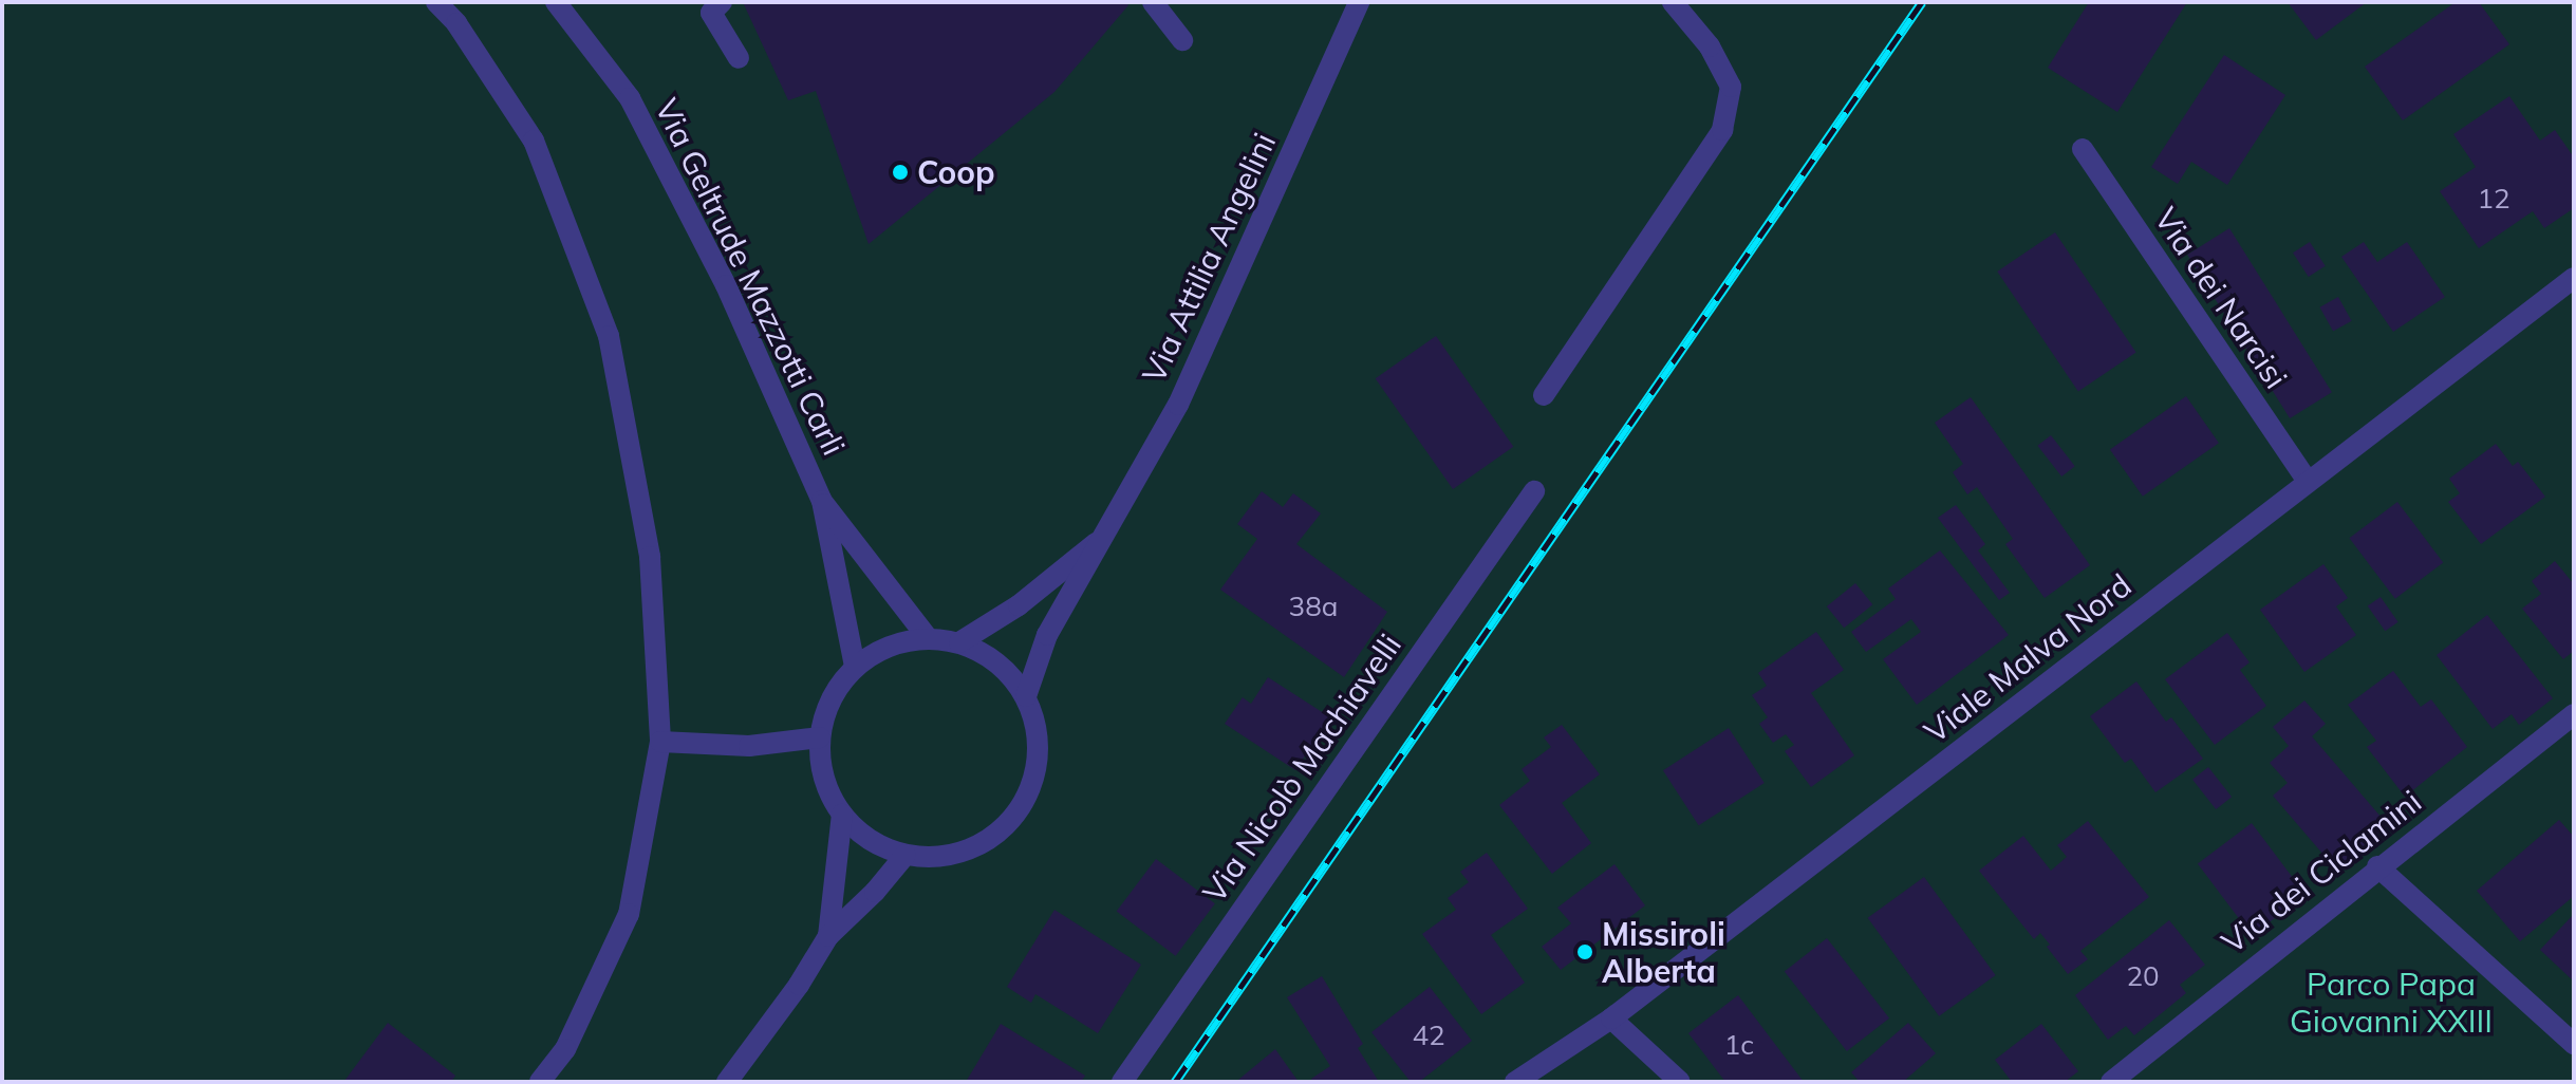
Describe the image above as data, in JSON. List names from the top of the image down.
{
  "streets": {
    "street": [
      "Via Attilia Angelini",
      "Via Geltrude Mazzotti Carli",
      "Via dei Narcisi",
      "Viale Malva Nord",
      "Via Nicolò Machiavelli",
      "Via dei Ciclamini"
    ]
  },
  "crossings": [
    ["Via Attilia Angelini", "Via Geltrude Mazzotti Carli"],
    ["Via dei Narcisi", "Viale Malva Nord"]
  ],
  "parks": ["Parco Papa Giovanni XXIII"],
  "places": ["Coop", "Missiroli Alberta"],
  "house_numbers": [
    "12",
    "38a",
    "20",
    "42",
    "1c"
  ]
}
